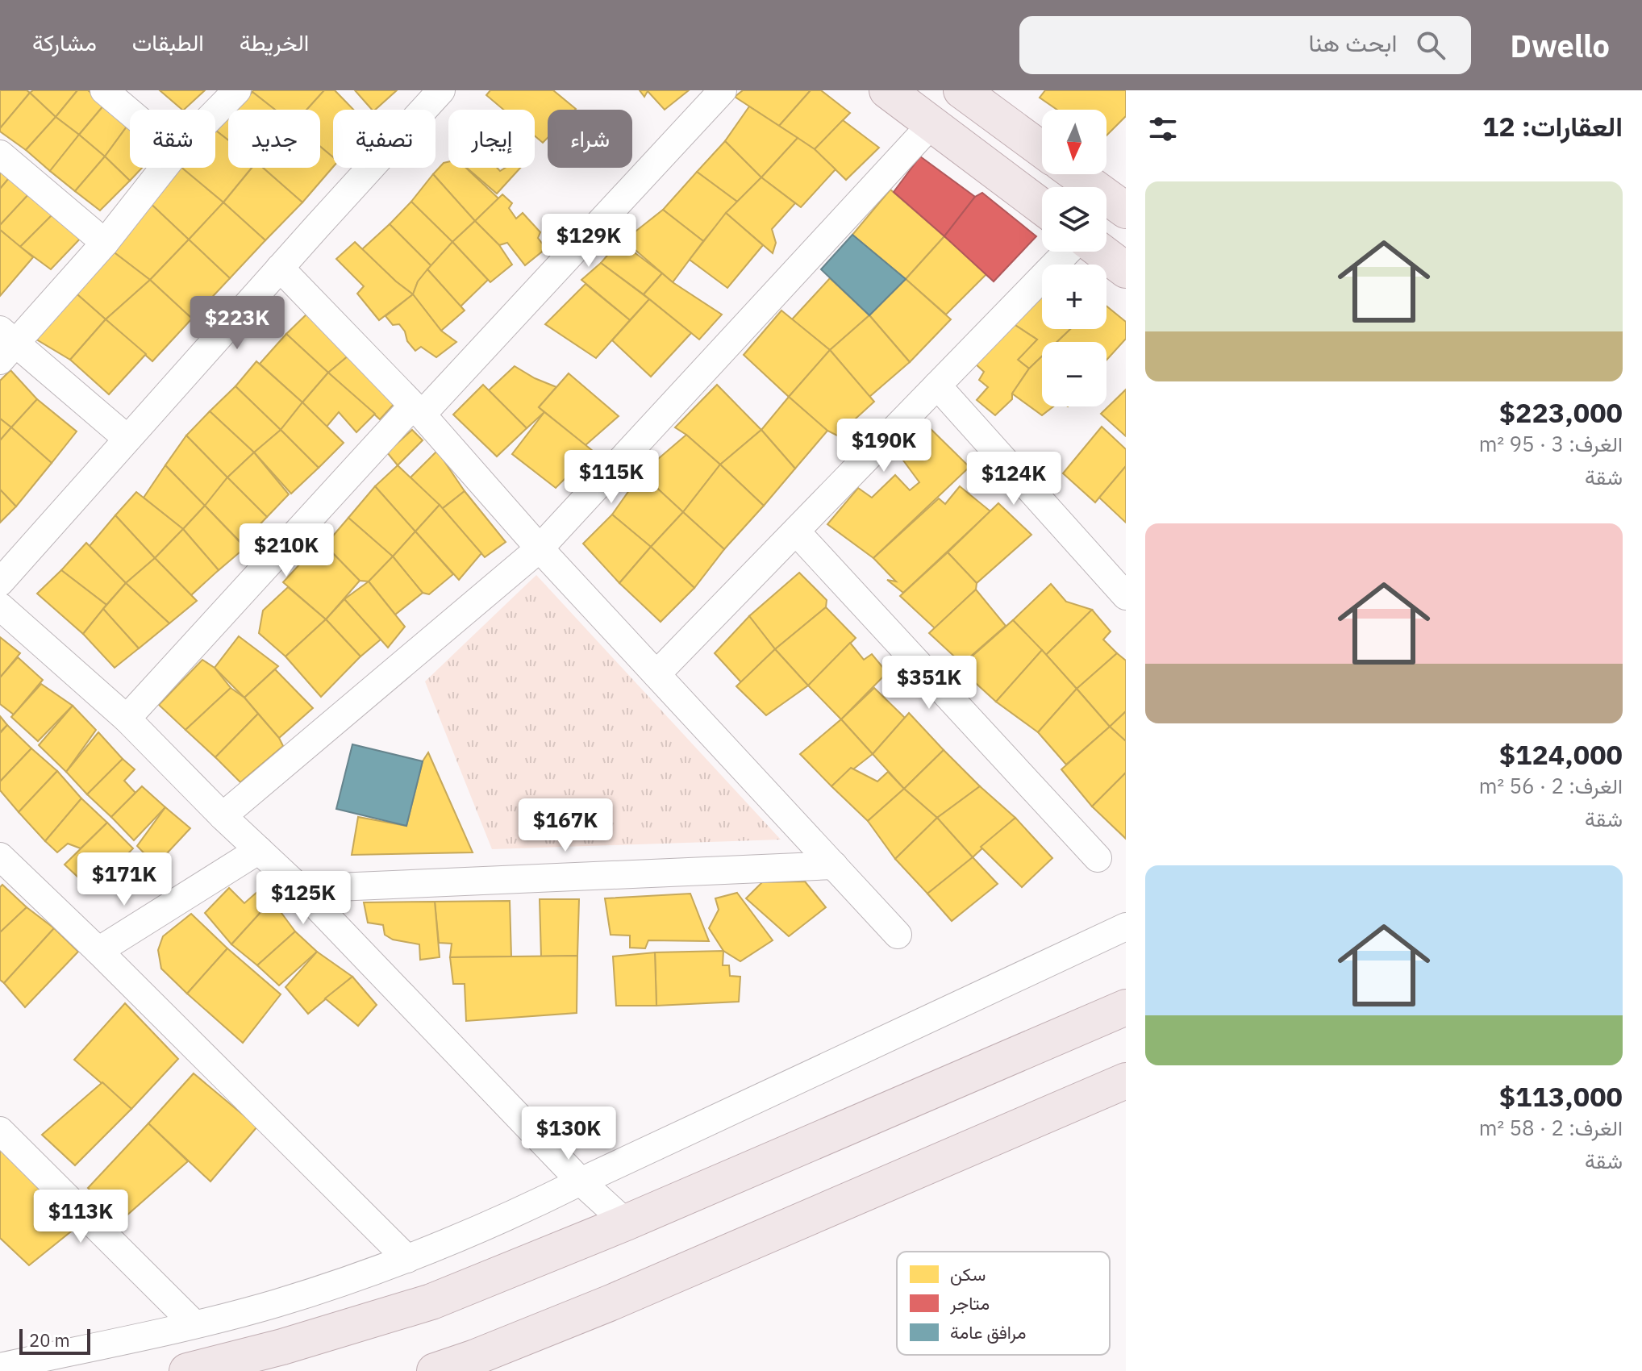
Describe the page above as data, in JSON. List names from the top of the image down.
{
  "legend": ["سكن", "متاجر", "مرافق عامة"],
  "scale_bar": "20 m",
  "north": "bottom",
  "page": {
    "header": "Dwello",
    "search": "ابحث هنا",
    "nav": ["الخريطة", "الطبقات", "مشاركة"],
    "heading": "العقارات: 12",
    "map_buttons": ["+", "−"],
    "chip": [
      "شراء",
      "إيجار",
      "تصفية",
      "جديد",
      "شقة"
    ],
    "list": [
      {
        "name": "$223,000",
        "note": "الغرف: 3 · 95 m² · شقة"
      },
      {
        "name": "$124,000",
        "note": "الغرف: 2 · 56 m² · شقة"
      },
      {
        "name": "$113,000",
        "note": "الغرف: 2 · 58 m² · شقة"
      }
    ],
    "price": [
      "$129K",
      "$223K",
      "$190K",
      "$115K",
      "$124K",
      "$210K",
      "$351K",
      "$167K",
      "$171K",
      "$125K",
      "$130K",
      "$113K"
    ],
    "scale": "20 m"
  }
}
